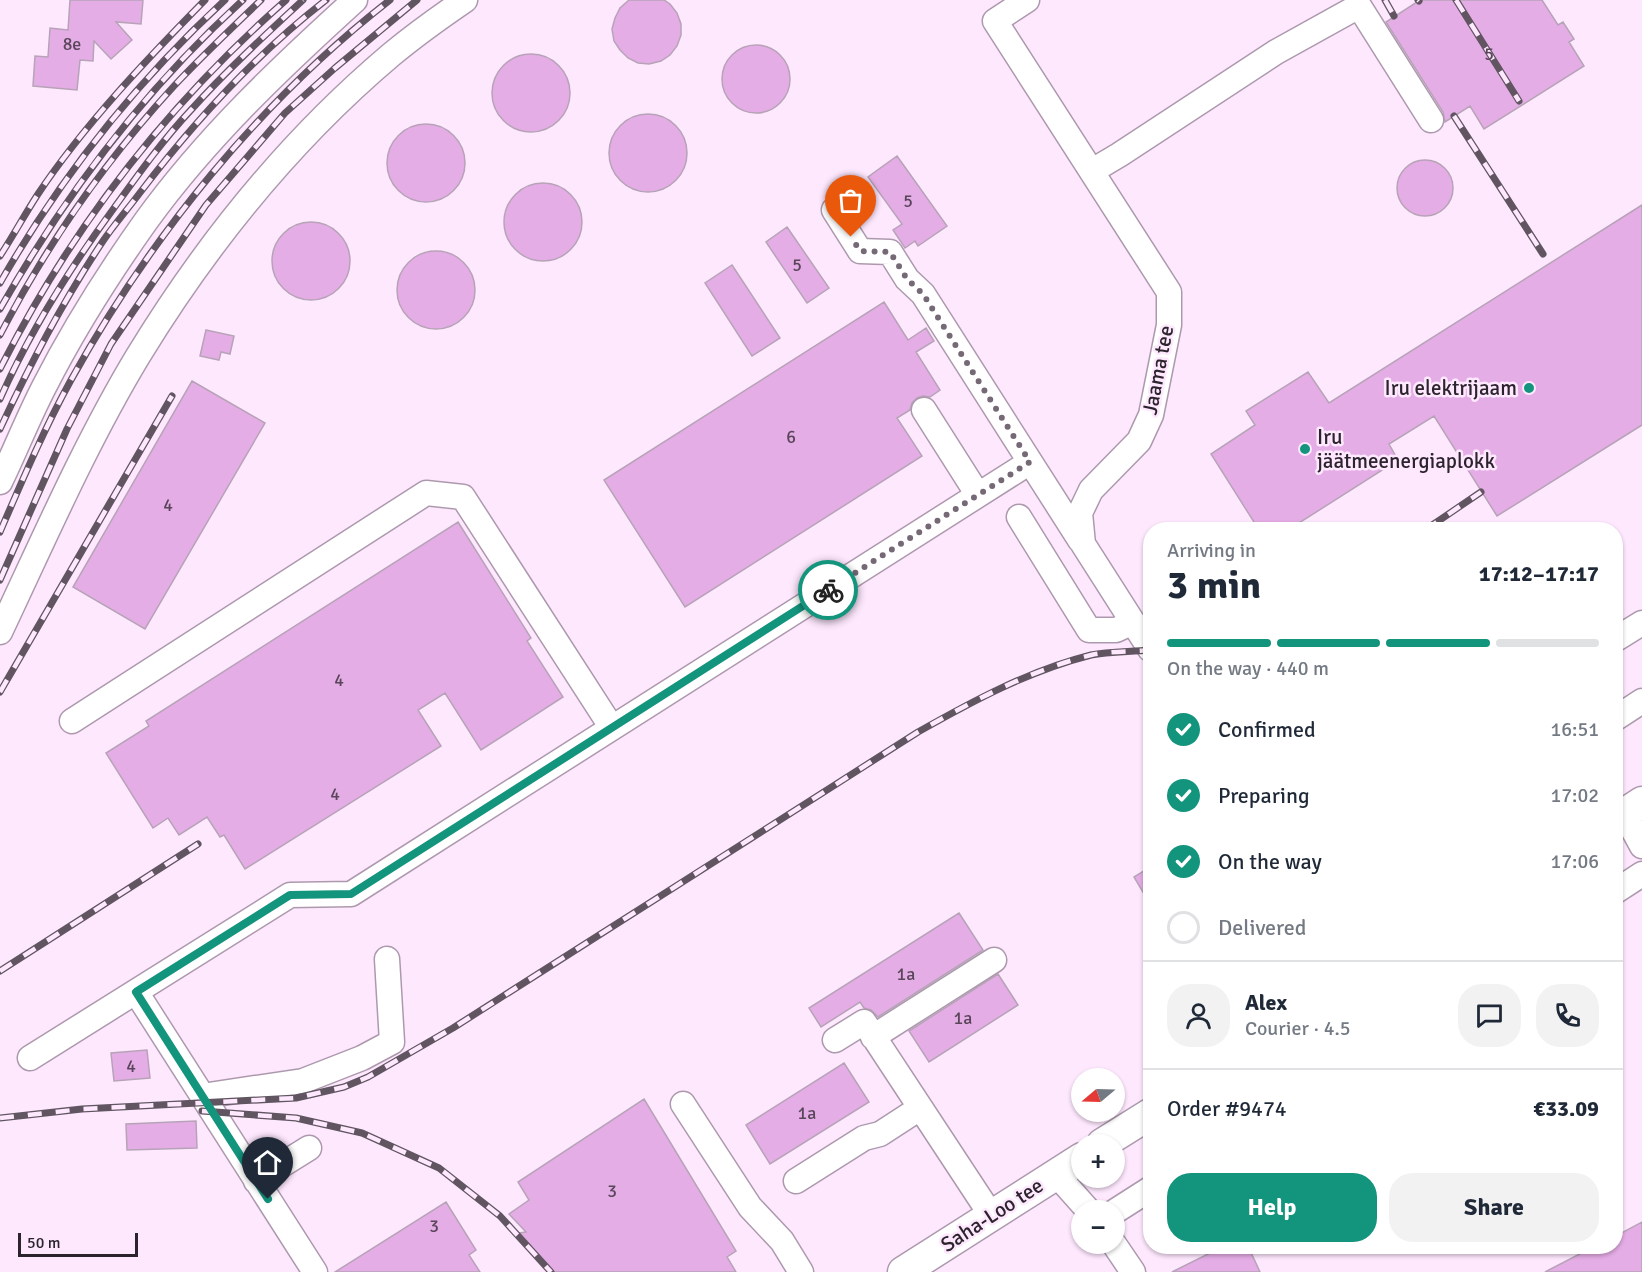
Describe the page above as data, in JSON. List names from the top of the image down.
{
  "streets": {
    "main road": ["Saha-Loo tee"],
    "street": ["Jaama tee"]
  },
  "places": ["Iru elektrijaam", "Iru jäätmeenergiaplokk"],
  "house_numbers": [
    "8e",
    "5",
    "5",
    "5",
    "6",
    "4",
    "4",
    "4",
    "1a",
    "1a",
    "4",
    "1a",
    "3",
    "3"
  ],
  "scale_bar": "50 m",
  "north": "left",
  "page": {
    "heading": ["3 min", "Arriving in", "17:12–17:17"],
    "panel": [
      "Alex",
      "Courier · 4.5",
      "Order #9474",
      "€33.09"
    ],
    "bar": "On the way · 440 m",
    "list": [
      ["Confirmed", "16:51"],
      ["Preparing", "17:02"],
      ["On the way", "17:06"],
      "Delivered"
    ],
    "map_buttons": ["+", "−"],
    "buttons": ["Help", "Share"],
    "scale": "50 m"
  }
}
